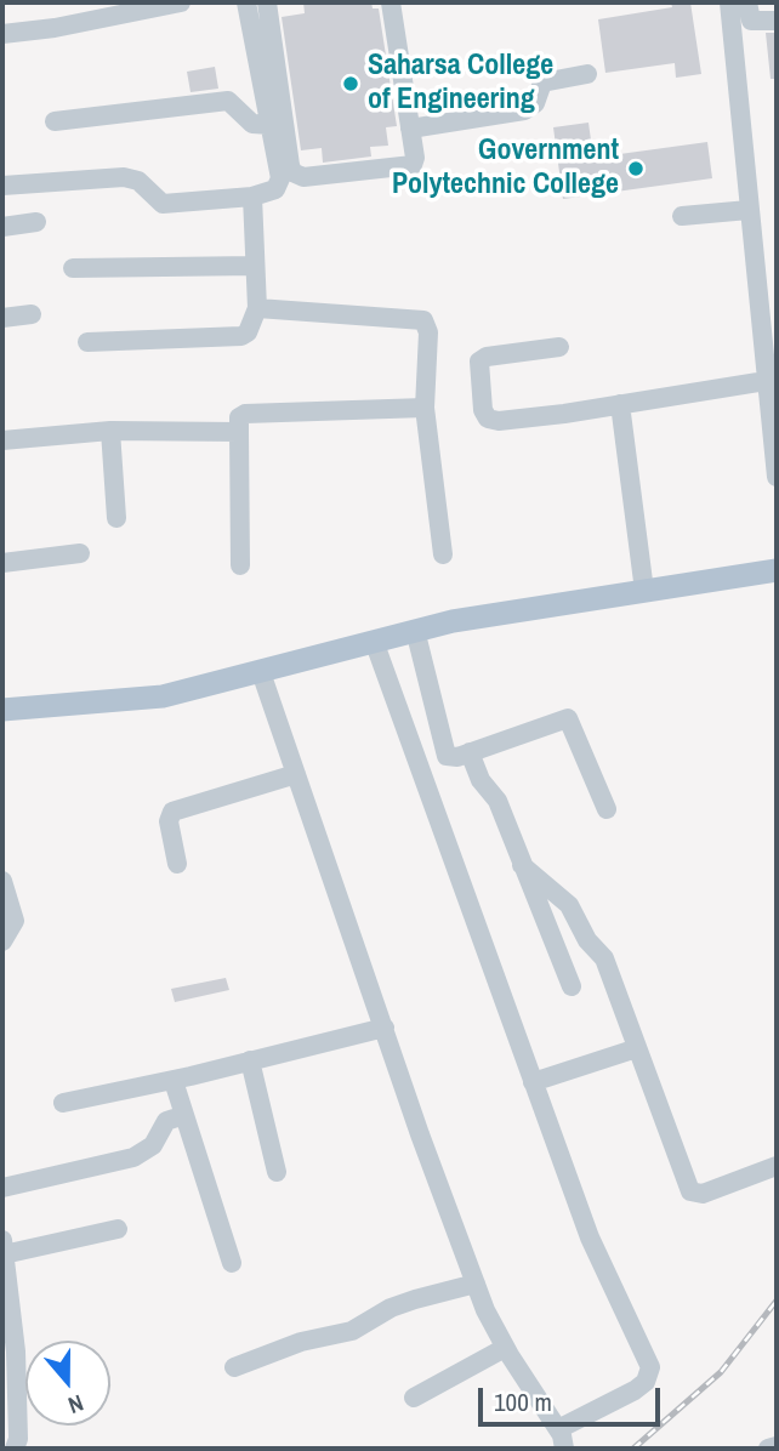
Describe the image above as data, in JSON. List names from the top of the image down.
{
  "places": ["Saharsa College of Engineering", "Government Polytechnic College"],
  "scale_bar": "100 m",
  "north": "bottom"
}
